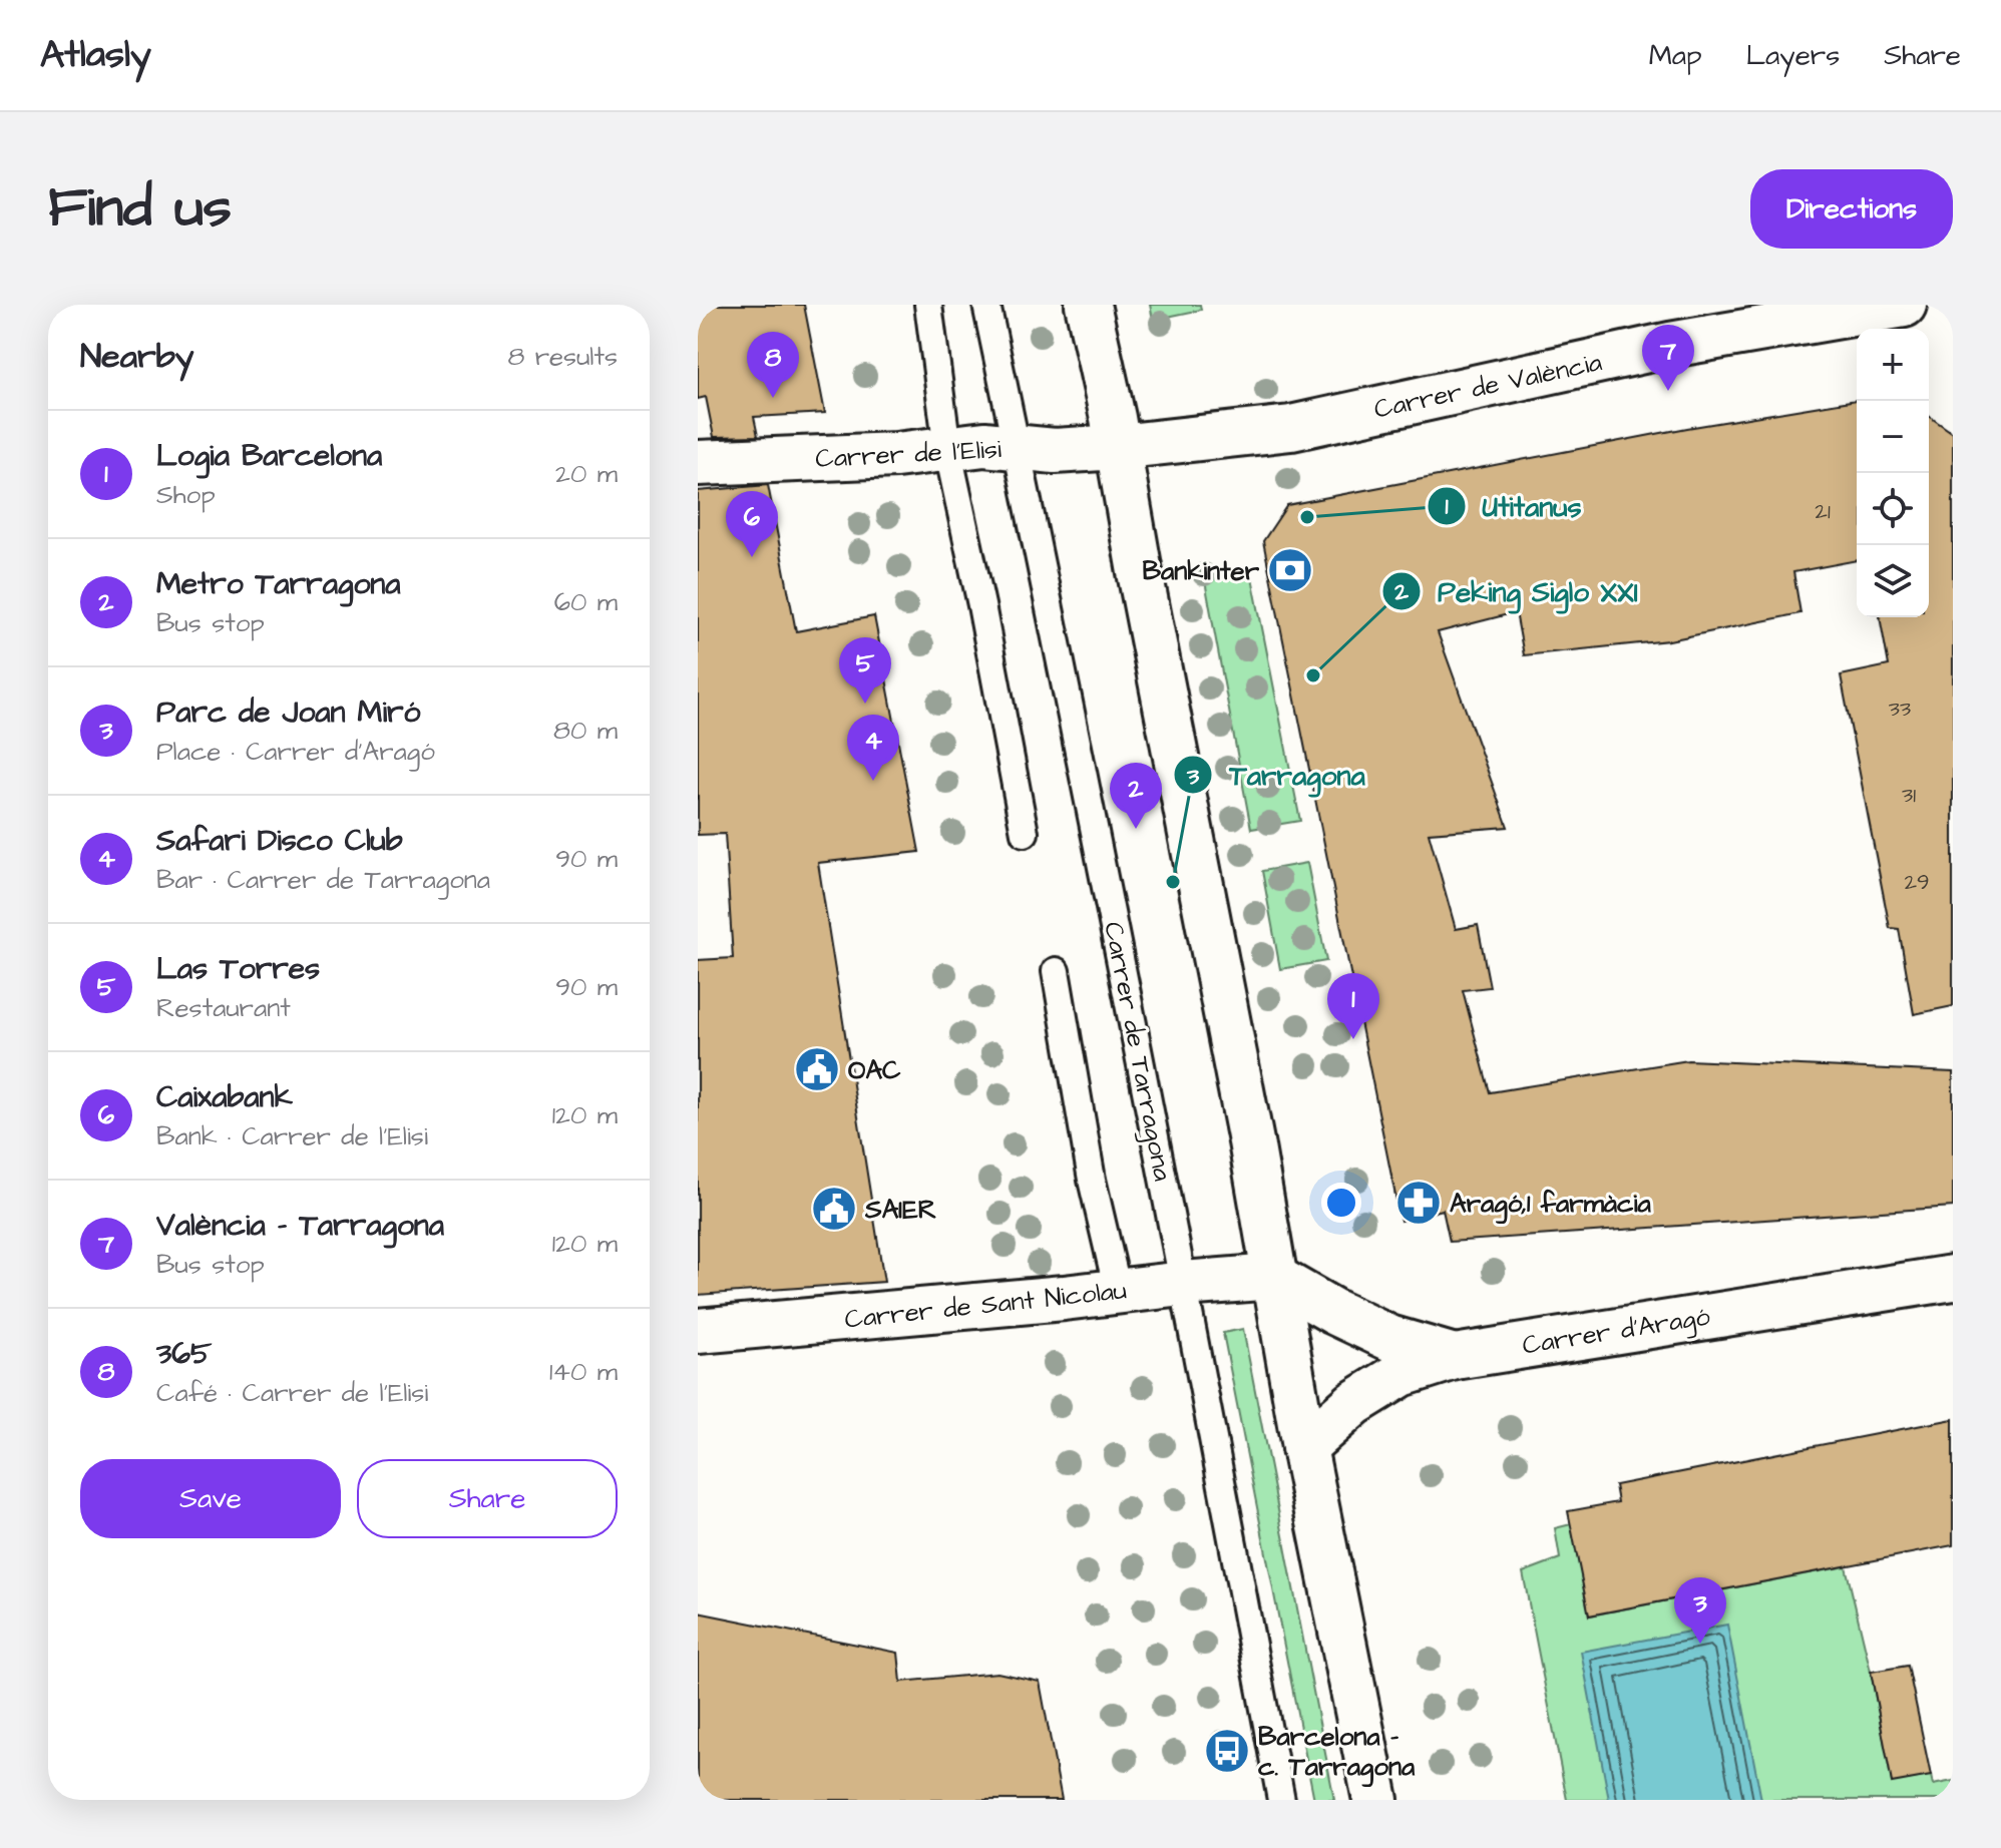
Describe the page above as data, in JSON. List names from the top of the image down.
{
  "streets": {
    "main road": [
      "Carrer de València",
      "Carrer de l'Elisi",
      "Carrer de Sant Nicolau",
      "Carrer d'Aragó"
    ],
    "lane": ["Carrer de Tarragona"]
  },
  "crossings": [
    ["Carrer de València", "Carrer de l'Elisi"],
    ["Carrer de l'Elisi", "Carrer de Tarragona"],
    ["Carrer de Tarragona", "Carrer de Sant Nicolau"]
  ],
  "places": {
    "other": ["Utitanus", "Peking Siglo XXI", "Tarragona"],
    "bank": ["Bankinter"],
    "public building": ["OAC", "SAIER"],
    "pharmacy": ["Aragó,1 farmàcia"],
    "bus stop": ["Barcelona - c. Tarragona"]
  },
  "house_numbers": [
    "21",
    "33",
    "31",
    "29"
  ],
  "page": {
    "header": "Atlasly",
    "nav": ["Map", "Layers", "Share"],
    "title": "Find us",
    "buttons": [
      "Directions",
      ["Save", "Share"]
    ],
    "heading": ["Nearby", "8 results"],
    "pins": [
      "7",
      "8",
      "6",
      "5",
      "4",
      "2",
      "1",
      "3"
    ],
    "map_buttons": ["+", "−"],
    "list": [
      {
        "mark": "1",
        "name": "Logia Barcelona",
        "note": "Shop",
        "value": "20 m"
      },
      {
        "mark": "2",
        "name": "Metro Tarragona",
        "note": "Bus stop",
        "value": "60 m"
      },
      {
        "mark": "3",
        "name": "Parc de Joan Miró",
        "note": "Place · Carrer d'Aragó",
        "value": "80 m"
      },
      {
        "mark": "4",
        "name": "Safari Disco Club",
        "note": "Bar · Carrer de Tarragona",
        "value": "90 m"
      },
      {
        "mark": "5",
        "name": "Las Torres",
        "note": "Restaurant",
        "value": "90 m"
      },
      {
        "mark": "6",
        "name": "Caixabank",
        "note": "Bank · Carrer de l'Elisi",
        "value": "120 m"
      },
      {
        "mark": "7",
        "name": "València - Tarragona",
        "note": "Bus stop",
        "value": "120 m"
      },
      {
        "mark": "8",
        "name": "365",
        "note": "Café · Carrer de l'Elisi",
        "value": "140 m"
      }
    ]
  }
}
